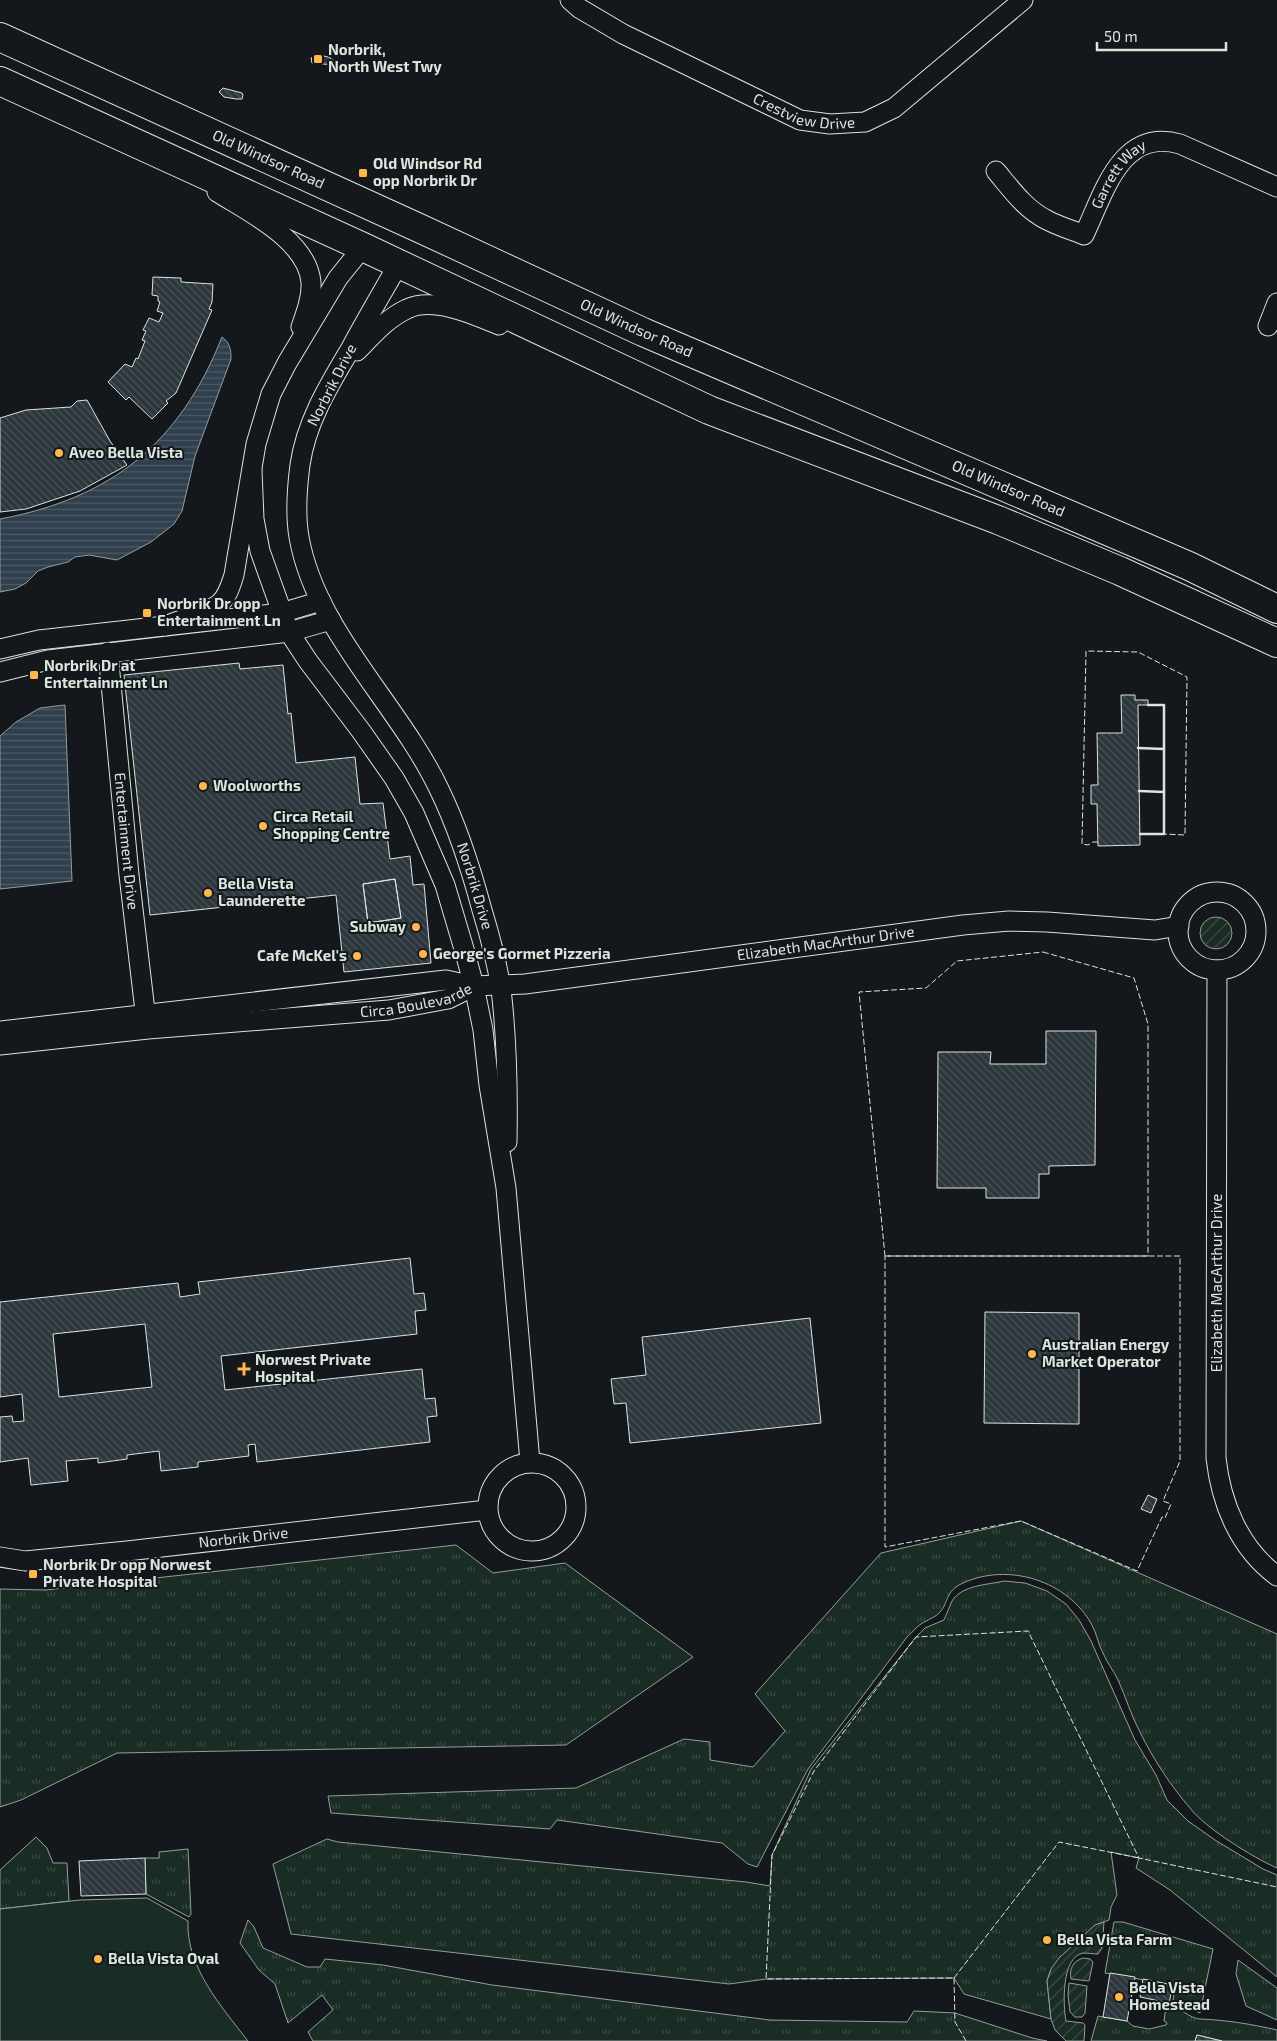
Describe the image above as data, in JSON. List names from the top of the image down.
{
  "streets": {
    "highway": ["Old Windsor Road"],
    "street": [
      "Crestview Drive",
      "Garrett Way",
      "Norbrik Drive",
      "Entertainment Drive",
      "Elizabeth MacArthur Drive",
      "Circa Boulevarde"
    ]
  },
  "crossings": [
    ["Norbrik Drive", "Elizabeth MacArthur Drive"],
    ["Norbrik Drive", "Circa Boulevarde"],
    ["Entertainment Drive", "Circa Boulevarde"],
    ["Elizabeth MacArthur Drive", "Circa Boulevarde"]
  ],
  "places": {
    "transit": [
      "Norbrik, North West Twy",
      "Old Windsor Rd opp Norbrik Dr",
      "Norbrik Dr opp Entertainment Ln",
      "Norbrik Dr at Entertainment Ln",
      "Norbrik Dr opp Norwest Private Hospital"
    ],
    "other": [
      "Aveo Bella Vista",
      "Woolworths",
      "Circa Retail Shopping Centre",
      "Bella Vista Launderette",
      "Subway",
      "George's Gormet Pizzeria",
      "Cafe McKel's",
      "Australian Energy Market Operator",
      "Bella Vista Farm",
      "Bella Vista Oval",
      "Bella Vista Homestead"
    ],
    "health": ["Norwest Private Hospital"]
  },
  "scale_bar": "50 m"
}
